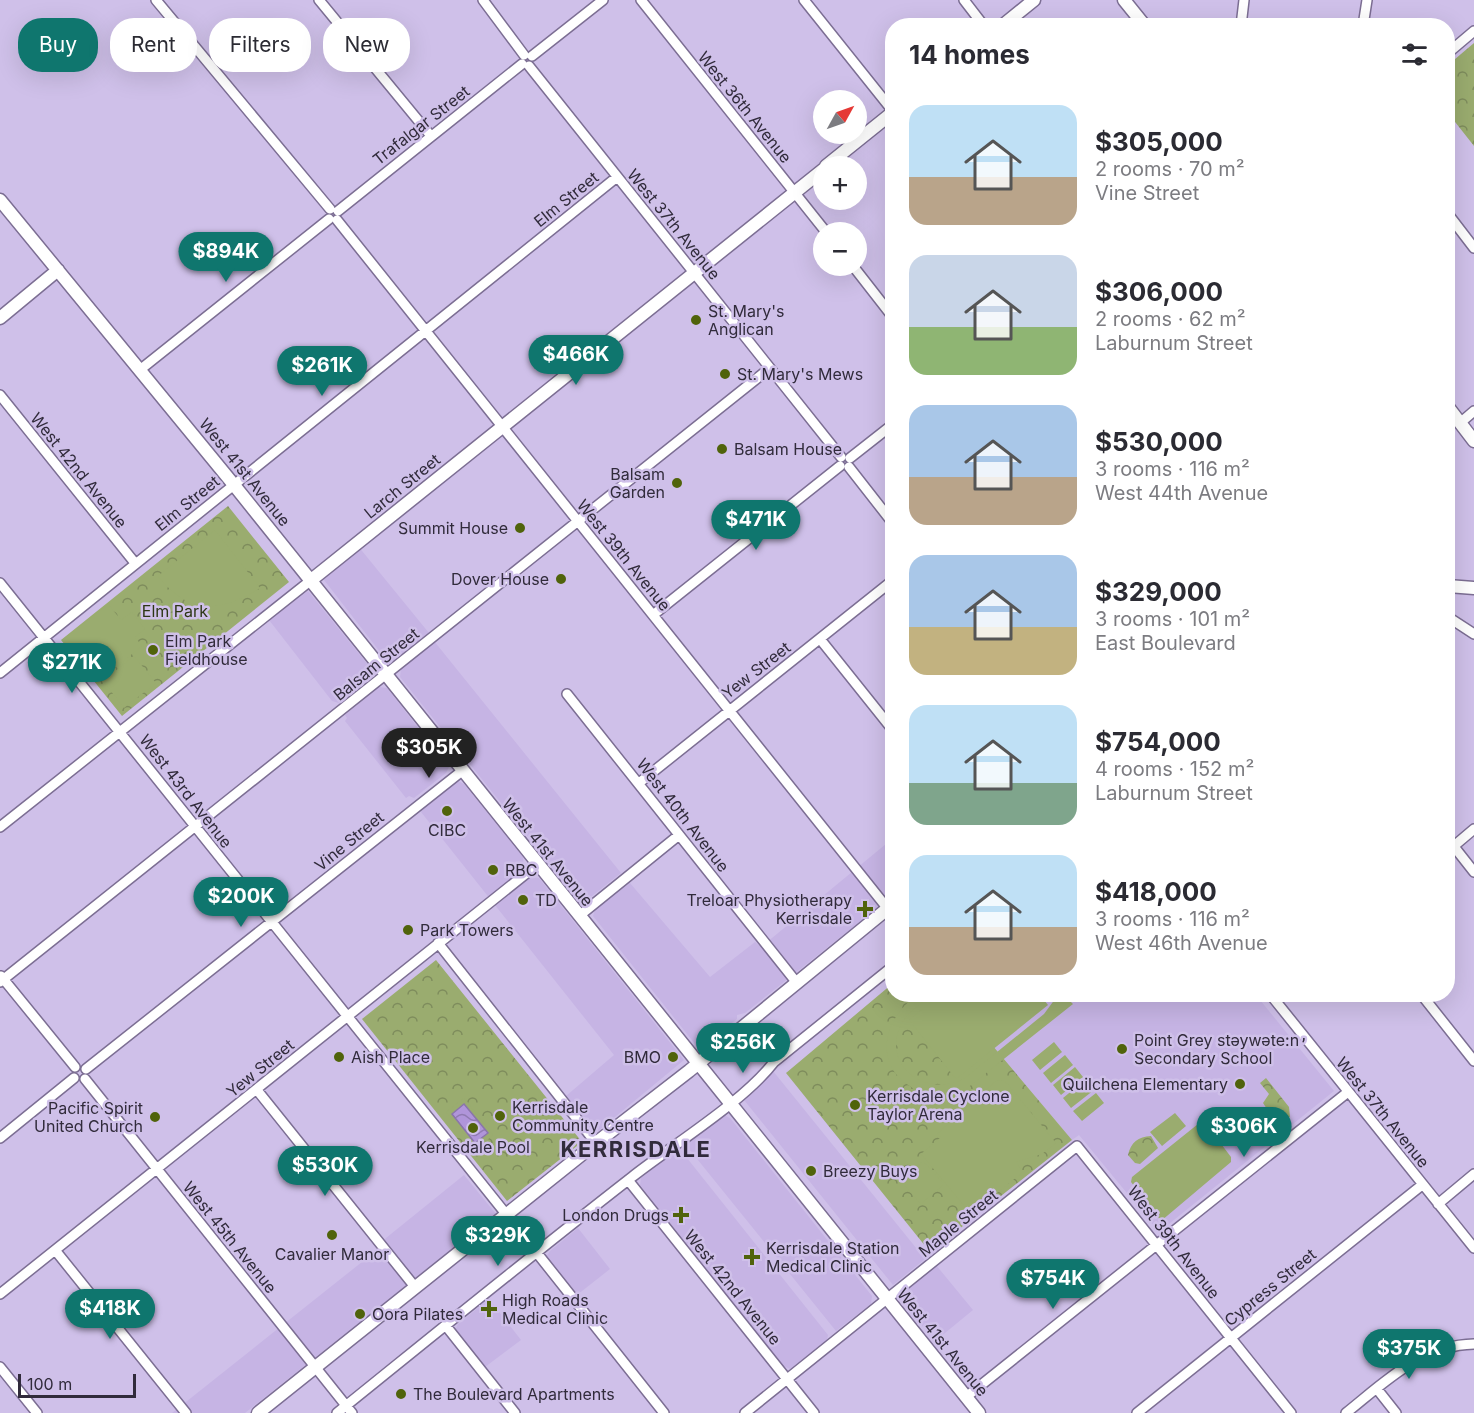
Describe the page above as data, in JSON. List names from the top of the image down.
{
  "streets": {
    "main road": ["West 41st Avenue", "Larch Street"],
    "street": [
      "West 36th Avenue",
      "Trafalgar Street",
      "Elm Street",
      "West 37th Avenue",
      "West 42nd Avenue",
      "West 39th Avenue",
      "Balsam Street",
      "Yew Street",
      "West 43rd Avenue",
      "West 40th Avenue",
      "Vine Street",
      "Maple Street",
      "West 45th Avenue",
      "Cypress Street"
    ]
  },
  "crossings": [
    ["West 36th Avenue", "Larch Street"],
    ["Trafalgar Street", "West 37th Avenue"],
    ["Trafalgar Street", "West 41st Avenue"],
    ["Trafalgar Street", "West 39th Avenue"],
    ["Elm Street", "West 37th Avenue"],
    ["Elm Street", "West 42nd Avenue"],
    ["Elm Street", "West 41st Avenue"],
    ["Elm Street", "West 39th Avenue"],
    ["Elm Street", "West 43rd Avenue"],
    ["West 37th Avenue", "Larch Street"],
    ["West 37th Avenue", "Balsam Street"],
    ["West 37th Avenue", "Cypress Street"],
    ["West 42nd Avenue", "Maple Street"],
    ["West 41st Avenue", "Larch Street"],
    ["West 41st Avenue", "Balsam Street"],
    ["West 41st Avenue", "Yew Street"],
    ["West 41st Avenue", "Vine Street"],
    ["West 41st Avenue", "Maple Street"],
    ["Larch Street", "West 39th Avenue"],
    ["Larch Street", "West 43rd Avenue"],
    ["West 39th Avenue", "Balsam Street"],
    ["West 39th Avenue", "Yew Street"],
    ["West 39th Avenue", "Maple Street"],
    ["West 39th Avenue", "Cypress Street"],
    ["Balsam Street", "West 43rd Avenue"],
    ["Yew Street", "West 43rd Avenue"],
    ["Yew Street", "West 40th Avenue"],
    ["Yew Street", "West 45th Avenue"],
    ["West 43rd Avenue", "Vine Street"],
    ["Vine Street", "West 45th Avenue"]
  ],
  "districts": ["KERRISDALE"],
  "parks": ["Elm Park"],
  "places": {
    "other": [
      "St. Mary's Anglican",
      "St. Mary's Mews",
      "Balsam House",
      "Balsam Garden",
      "Summit House",
      "Dover House",
      "Elm Park Fieldhouse",
      "CIBC",
      "RBC",
      "TD",
      "Park Towers",
      "Point Grey stəywəte:n̓ Secondary School",
      "Aish Place",
      "BMO",
      "Quilchena Elementary",
      "Kerrisdale Cyclone Taylor Arena",
      "Kerrisdale Community Centre",
      "Pacific Spirit United Church",
      "Kerrisdale Pool",
      "Breezy Buys",
      "Cavalier Manor",
      "Oora Pilates",
      "The Boulevard Apartments"
    ],
    "health": [
      "Treloar Physiotherapy Kerrisdale",
      "London Drugs",
      "Kerrisdale Station Medical Clinic",
      "High Roads Medical Clinic"
    ]
  },
  "scale_bar": "100 m",
  "north": "top right",
  "page": {
    "chip": [
      "Buy",
      "Rent",
      "Filters",
      "New"
    ],
    "heading": "14 homes",
    "map_buttons": ["+", "−"],
    "list": [
      {
        "name": "$305,000",
        "note": "2 rooms · 70 m² · Vine Street"
      },
      {
        "name": "$306,000",
        "note": "2 rooms · 62 m² · Laburnum Street"
      },
      {
        "name": "$530,000",
        "note": "3 rooms · 116 m² · West 44th Avenue"
      },
      {
        "name": "$329,000",
        "note": "3 rooms · 101 m² · East Boulevard"
      },
      {
        "name": "$754,000",
        "note": "4 rooms · 152 m² · Laburnum Street"
      },
      {
        "name": "$418,000",
        "note": "3 rooms · 116 m² · West 46th Avenue"
      }
    ],
    "price": [
      "$894K",
      "$466K",
      "$261K",
      "$471K",
      "$271K",
      "$305K",
      "$200K",
      "$256K",
      "$306K",
      "$530K",
      "$329K",
      "$754K",
      "$418K",
      "$375K"
    ],
    "scale": "100 m"
  }
}
